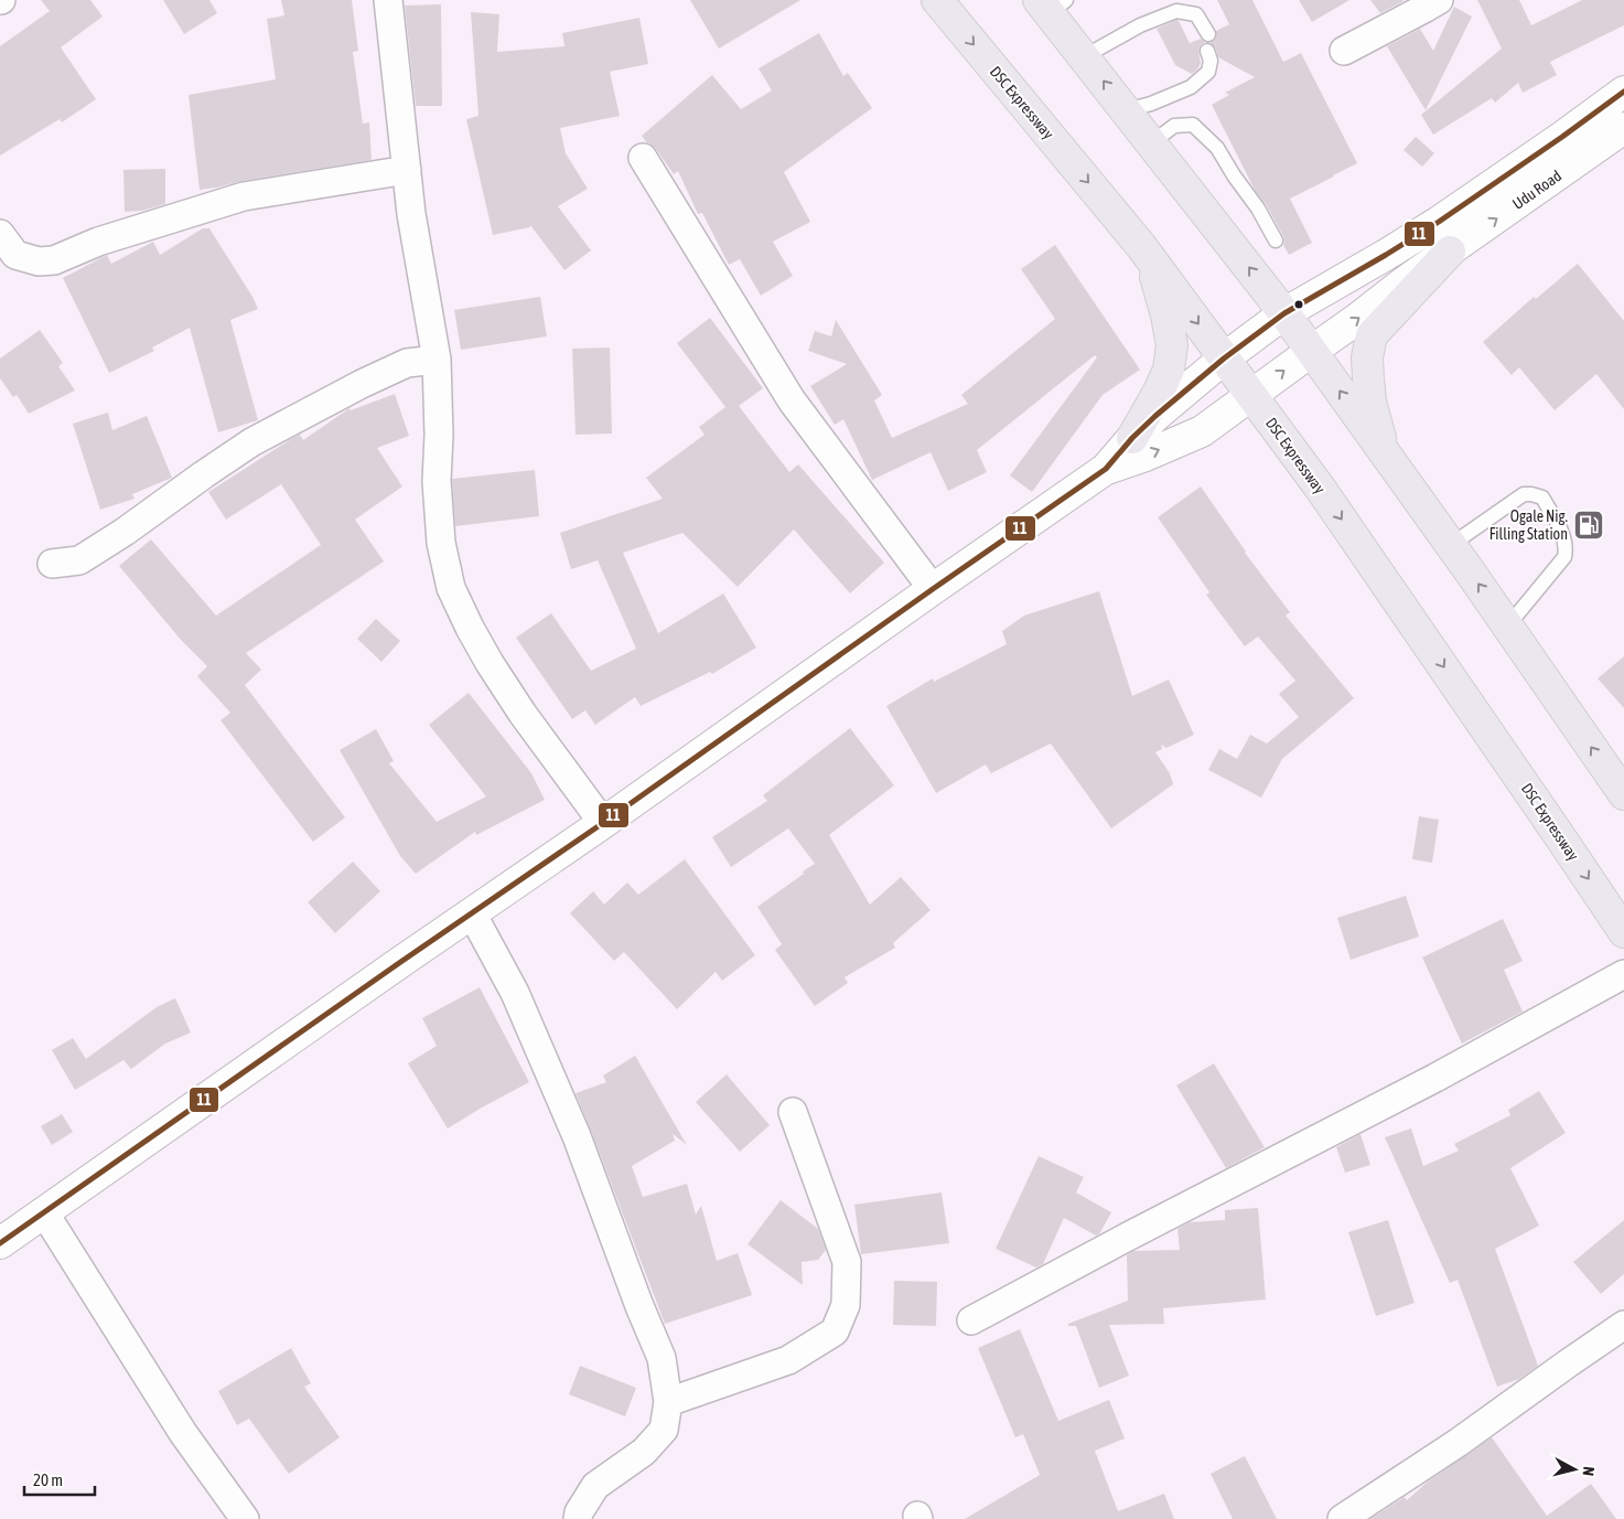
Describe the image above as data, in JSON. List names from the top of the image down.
{
  "streets": {
    "main road": ["DSC Expressway", "Udu Road"]
  },
  "crossings": [
    ["DSC Expressway", "Udu Road"]
  ],
  "places": {
    "fuel station": ["Ogale Nig. Filling Station"]
  },
  "lines": ["transit line 11"],
  "scale_bar": "20 m",
  "north": "right"
}
